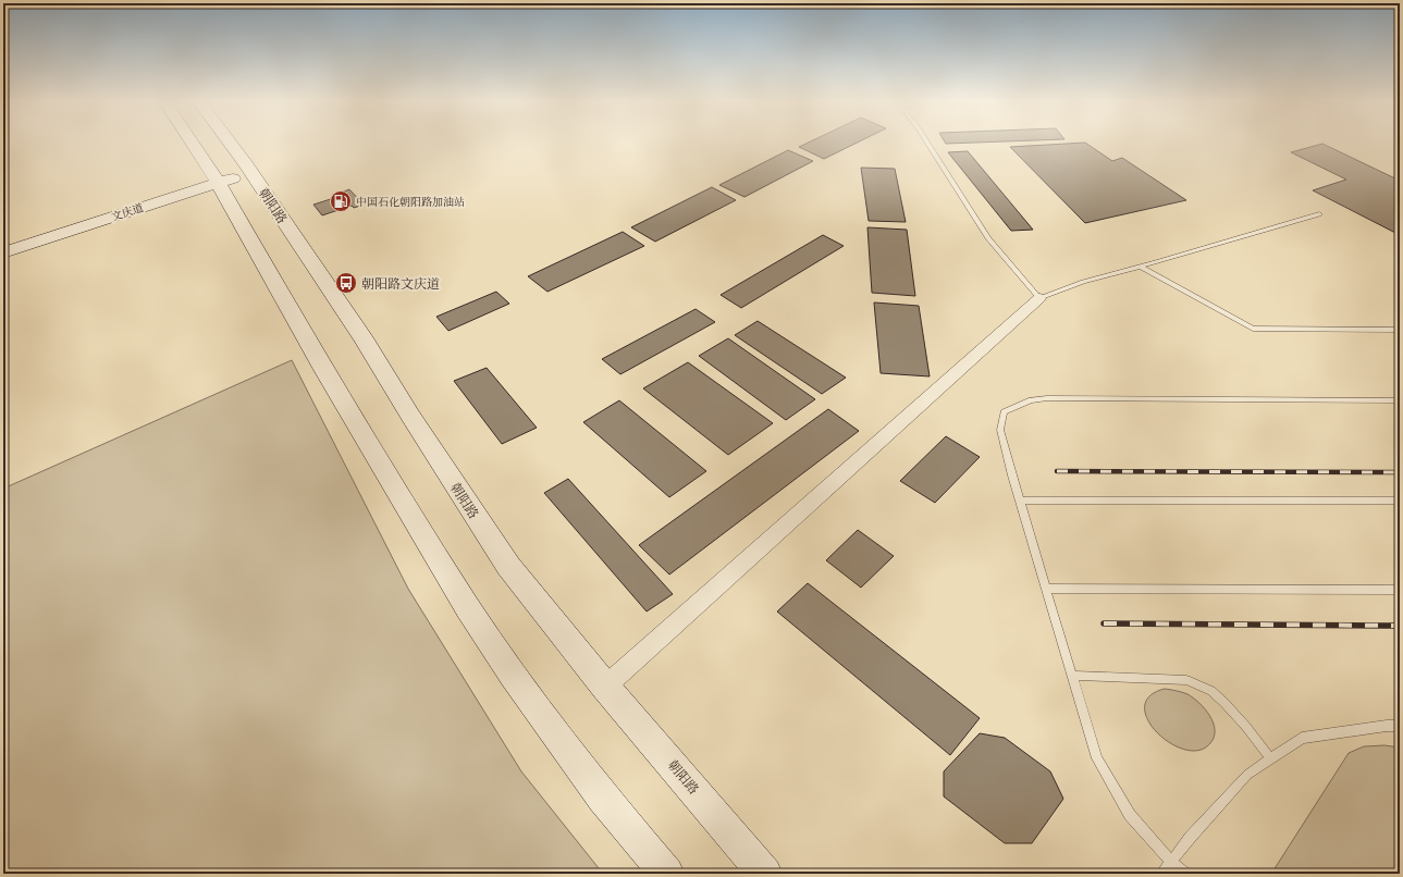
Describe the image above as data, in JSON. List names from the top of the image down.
{
  "streets": {
    "main road": ["朝阳路", "文庆道"]
  },
  "crossings": [
    ["朝阳路", "文庆道"]
  ],
  "places": {
    "fuel station": ["中国石化朝阳路加油站"],
    "bus stop": ["朝阳路文庆道"]
  }
}
